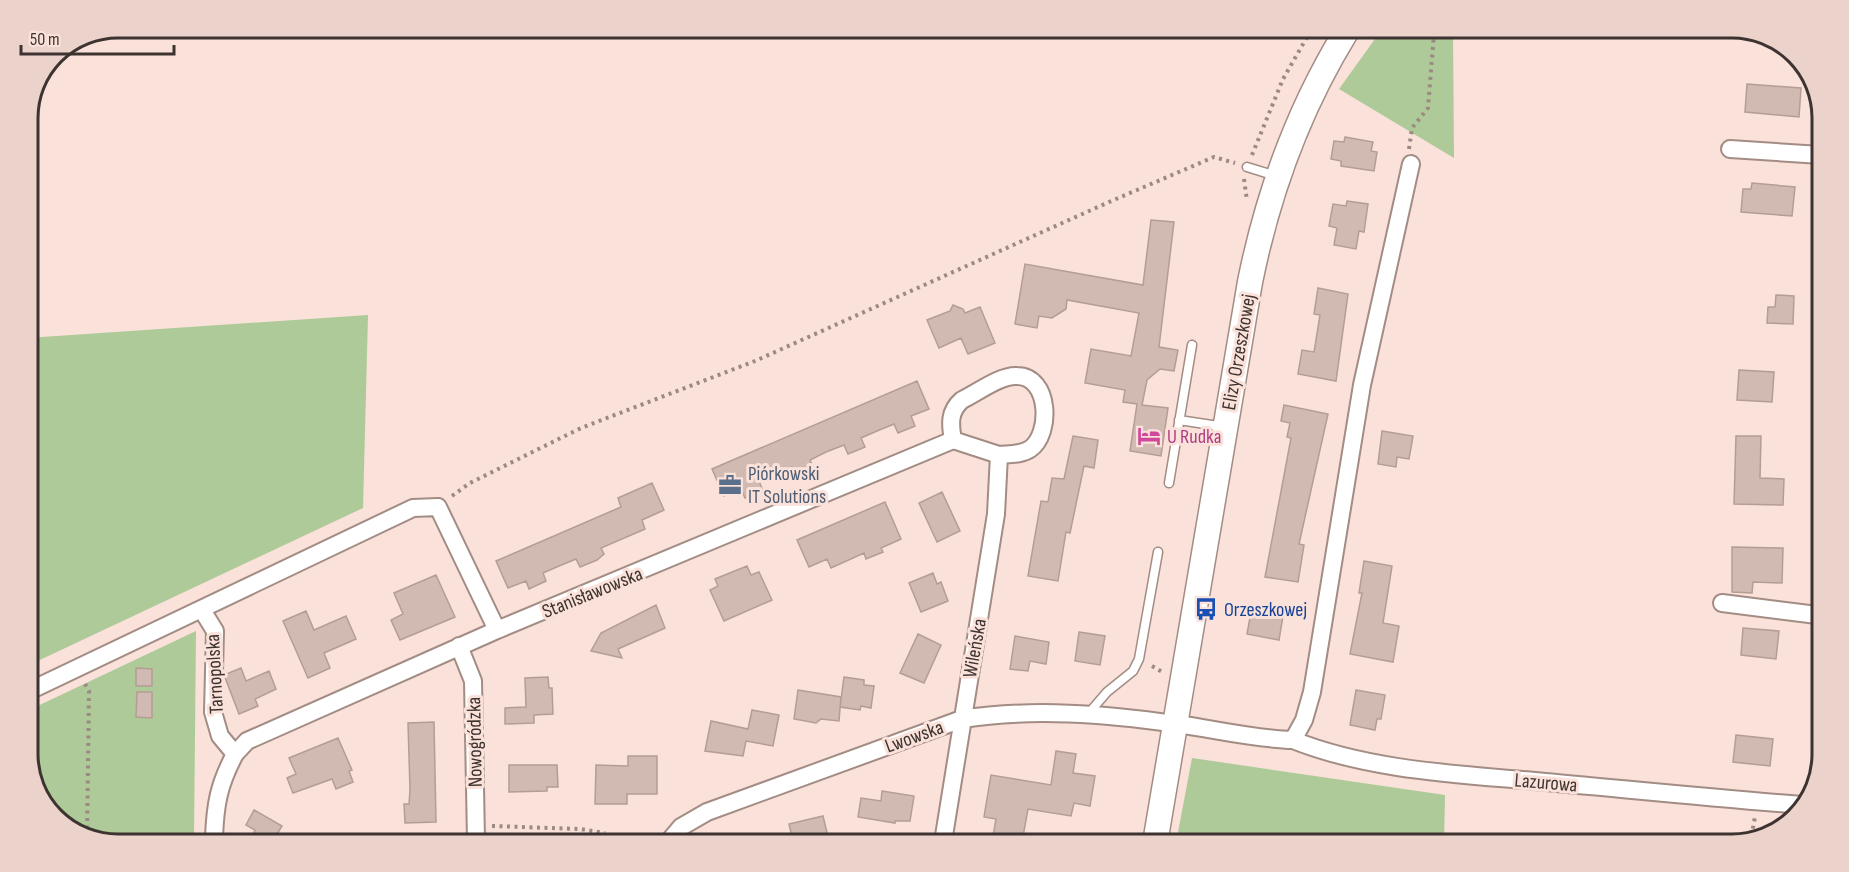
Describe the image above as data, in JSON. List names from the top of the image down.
{
  "streets": {
    "street": [
      "Elizy Orzeszkowej",
      "Stanisławowska",
      "Wileńska",
      "Tarnopolska",
      "Lwowska",
      "Nowogródzka",
      "Lazurowa"
    ]
  },
  "crossings": [
    ["Elizy Orzeszkowej", "Lwowska"],
    ["Stanisławowska", "Wileńska"],
    ["Stanisławowska", "Tarnopolska"],
    ["Stanisławowska", "Nowogródzka"],
    ["Wileńska", "Lwowska"]
  ],
  "places": {
    "hotel": ["U Rudka"],
    "office": ["Piórkowski IT Solutions"],
    "bus stop": ["Orzeszkowej"]
  },
  "scale_bar": "50 m"
}
